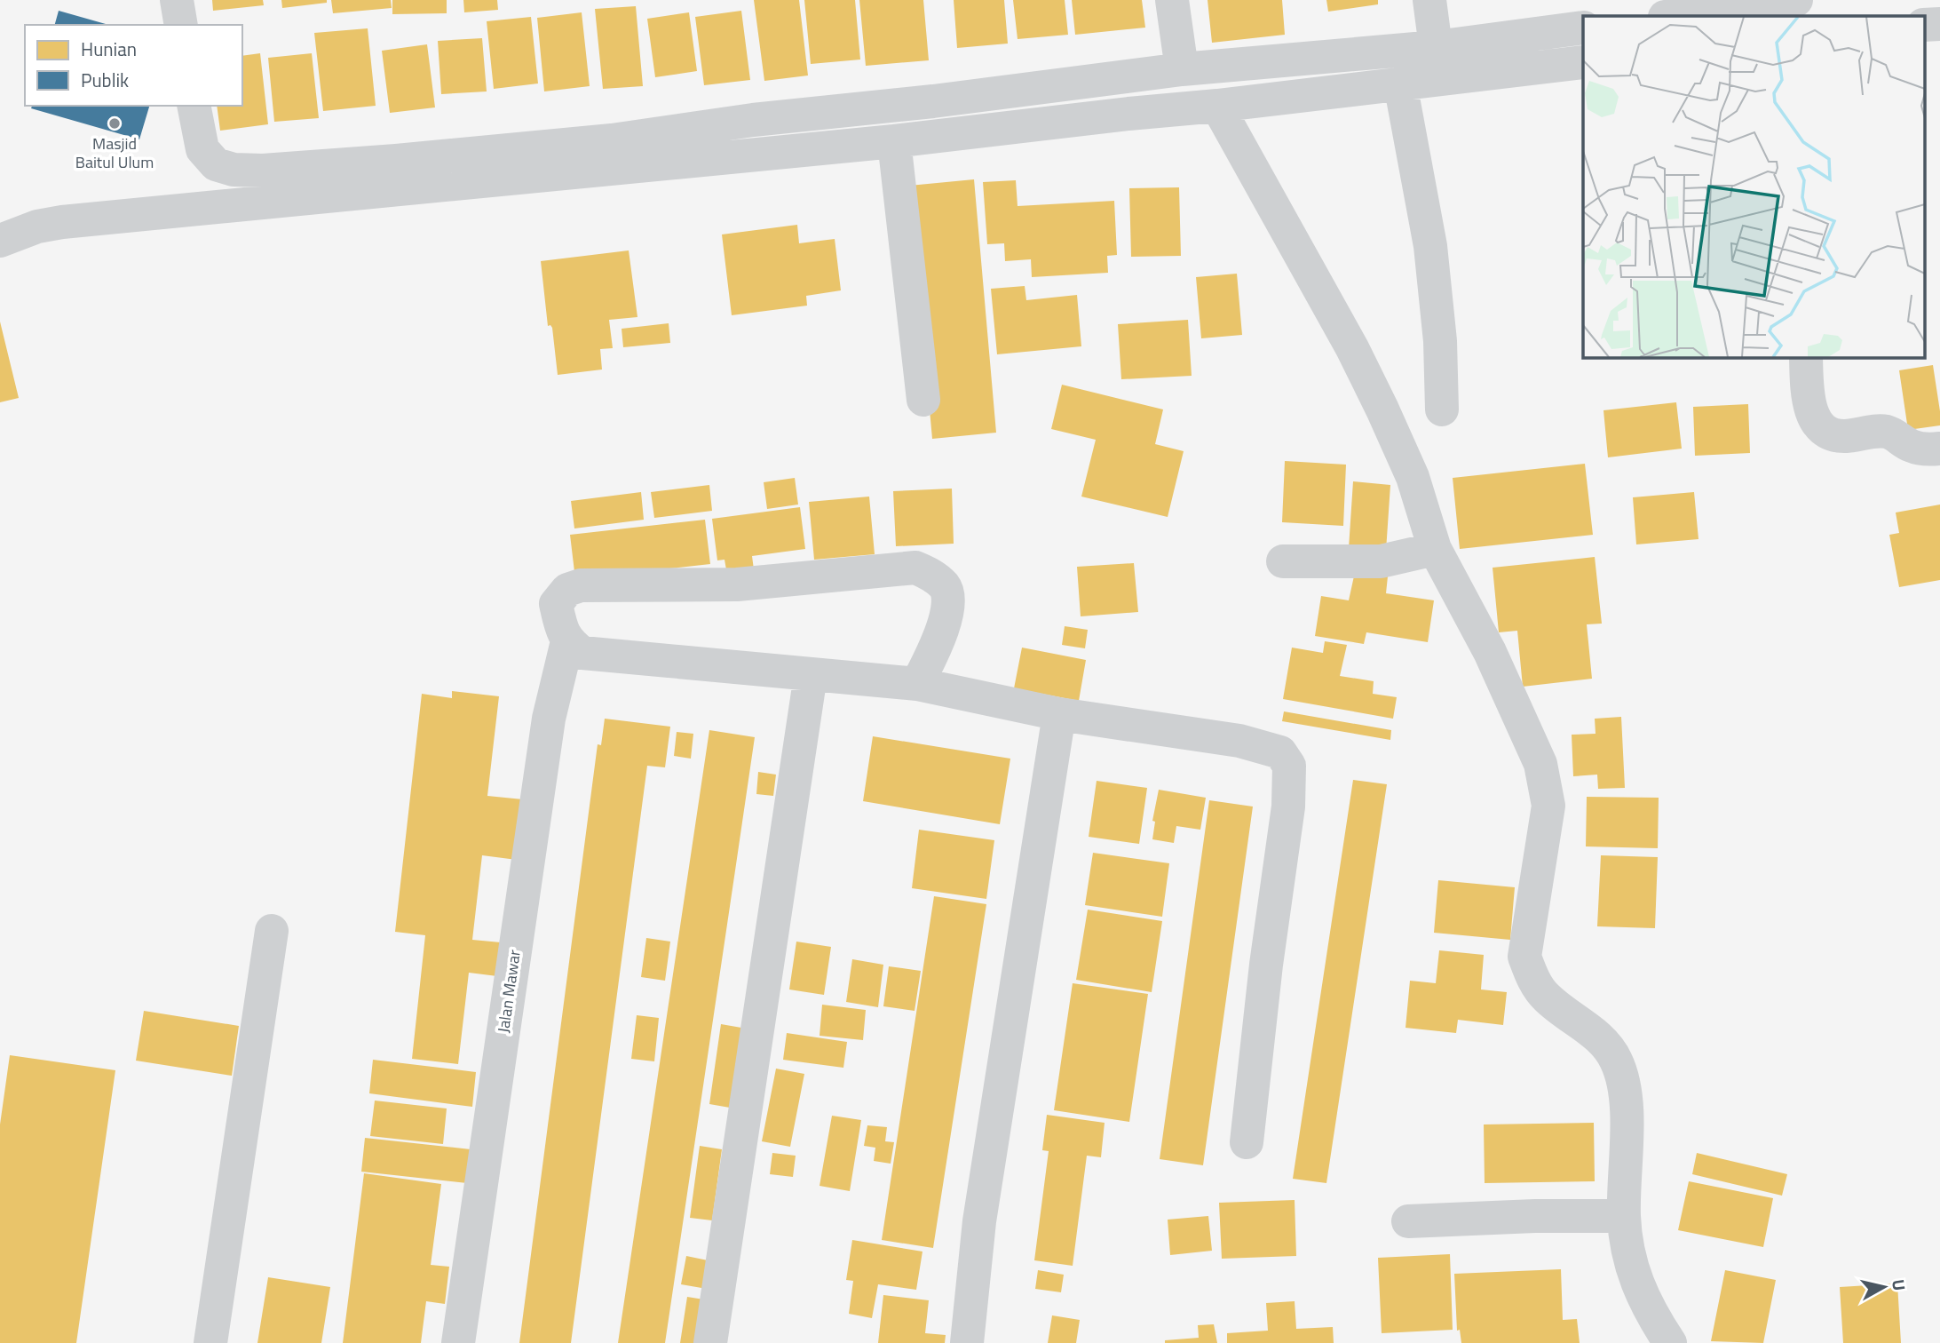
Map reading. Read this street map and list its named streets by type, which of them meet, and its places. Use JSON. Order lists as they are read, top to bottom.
{
  "streets": {
    "street": ["Jalan Mawar"]
  },
  "places": ["Masjid Baitul Ulum"],
  "legend": ["Hunian", "Publik"],
  "north": "right"
}
